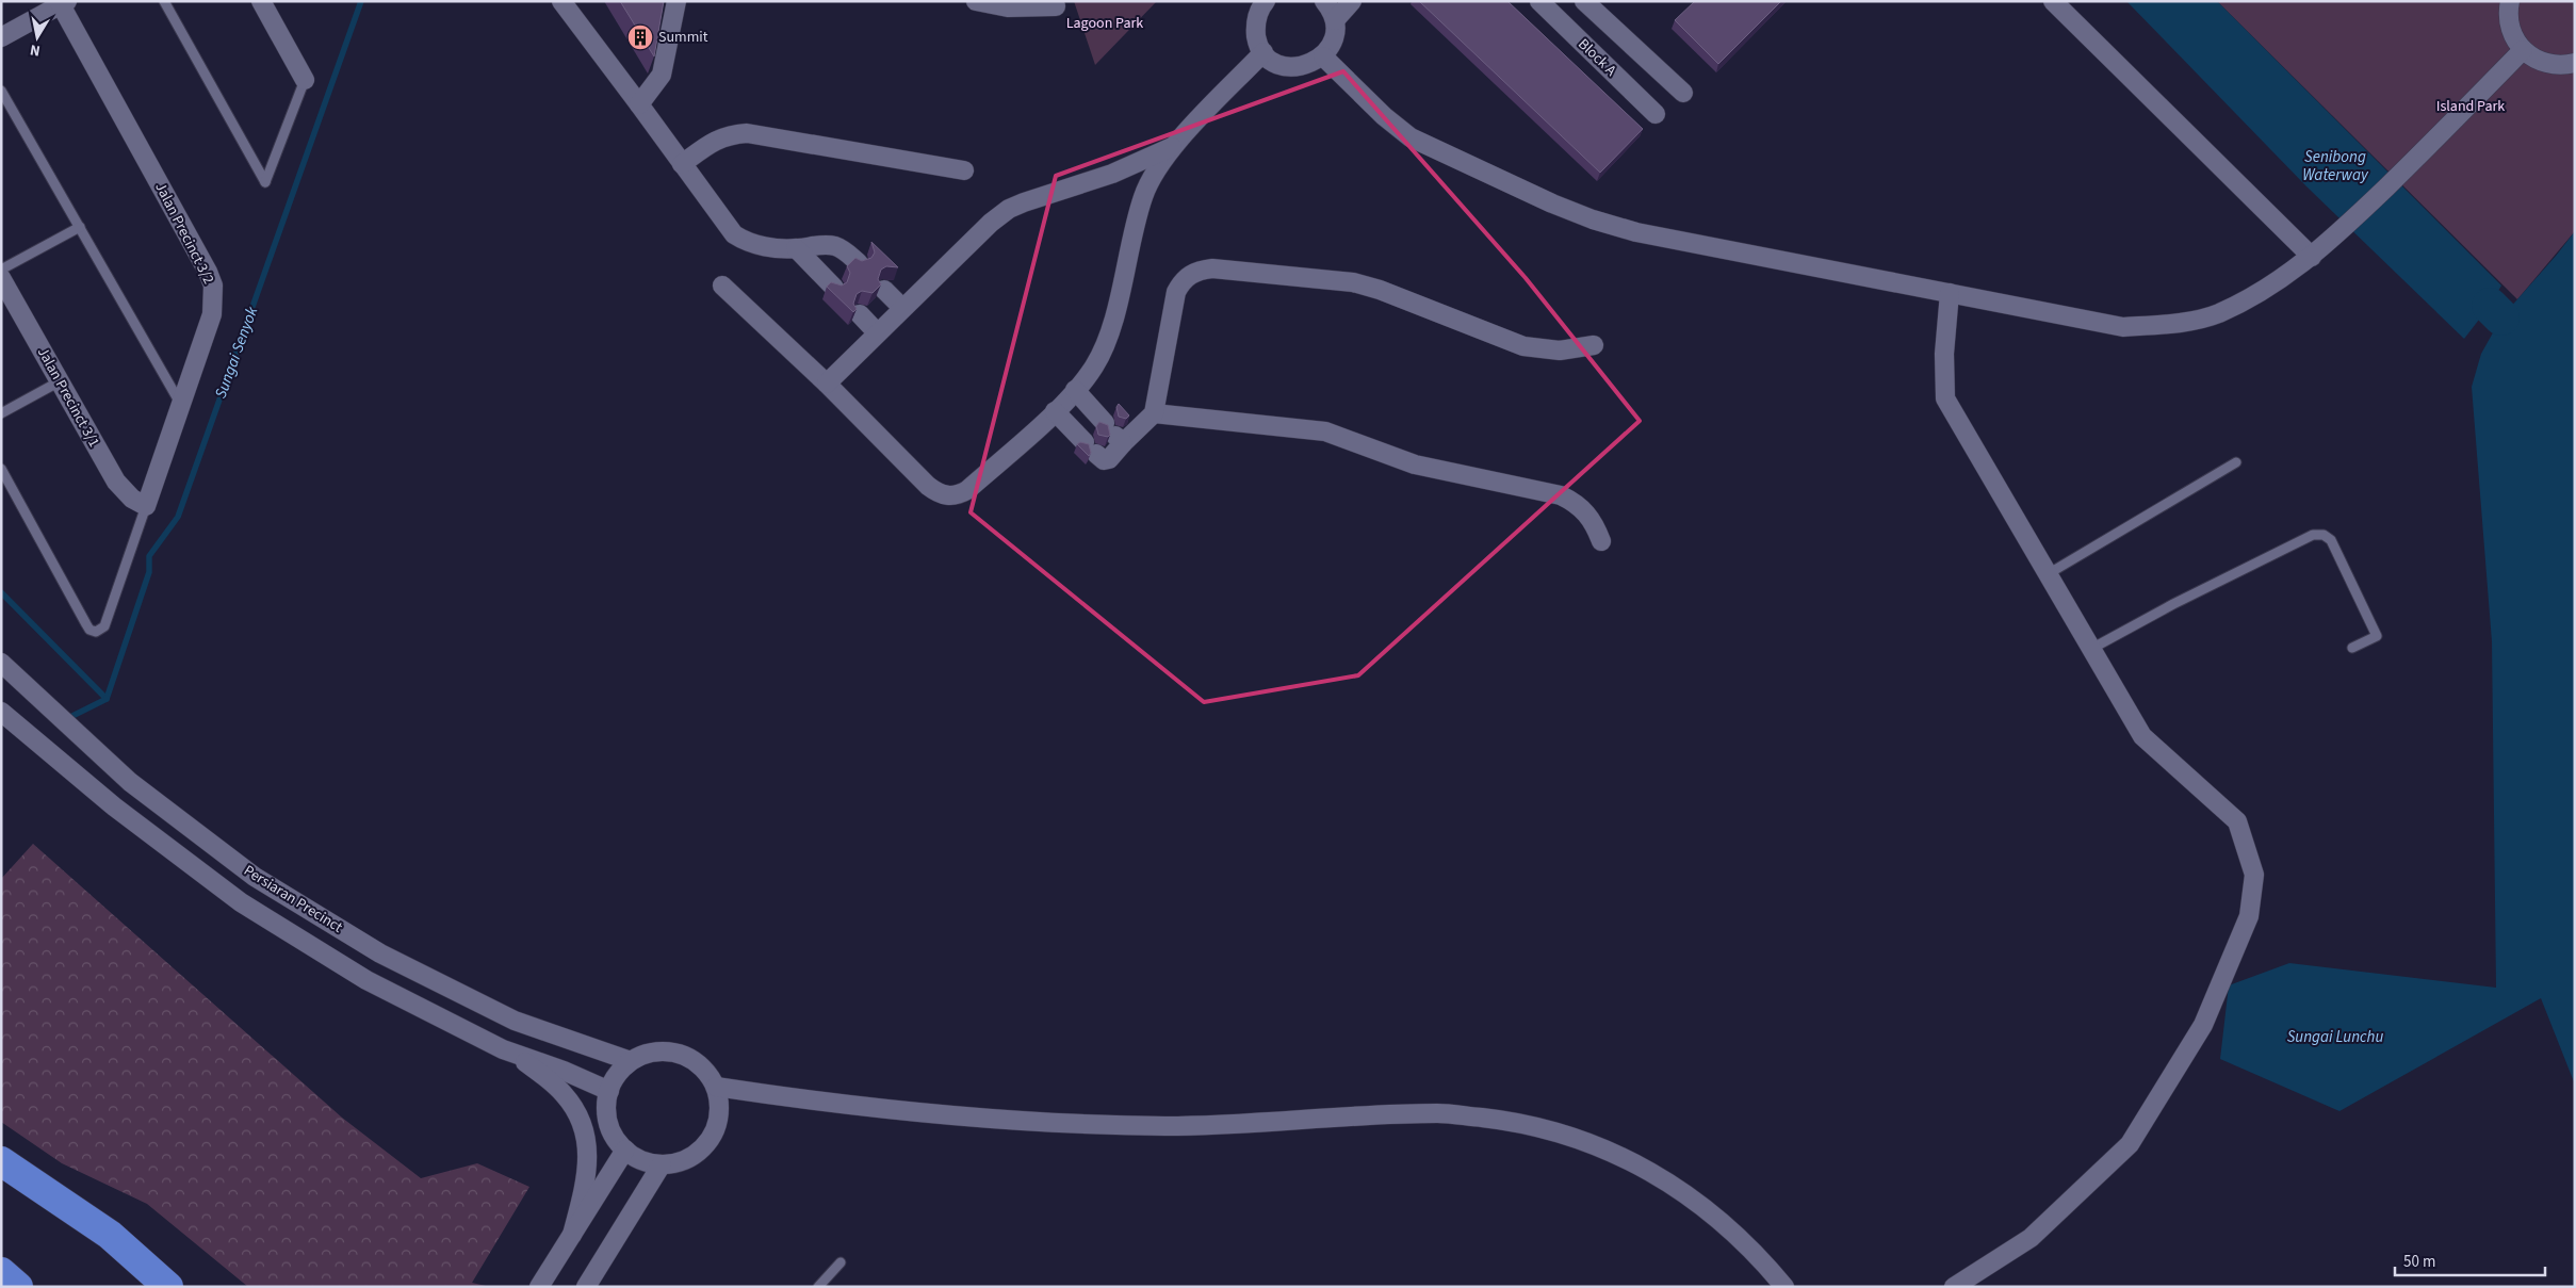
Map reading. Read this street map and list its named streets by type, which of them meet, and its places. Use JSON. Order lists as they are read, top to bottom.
{
  "streets": {
    "street": [
      "Block A",
      "Jalan Precinct 3/2",
      "Jalan Precinct 3/1",
      "Persiaran Precinct"
    ]
  },
  "crossings": [
    ["Jalan Precinct 3/2", "Jalan Precinct 3/1"]
  ],
  "water": ["Senibong Waterway", "Sungai Senyok", "Sungai Lunchu"],
  "parks": ["Lagoon Park", "Island Park"],
  "places": {
    "building": ["Summit"]
  },
  "scale_bar": "50 m",
  "north": "bottom"
}
